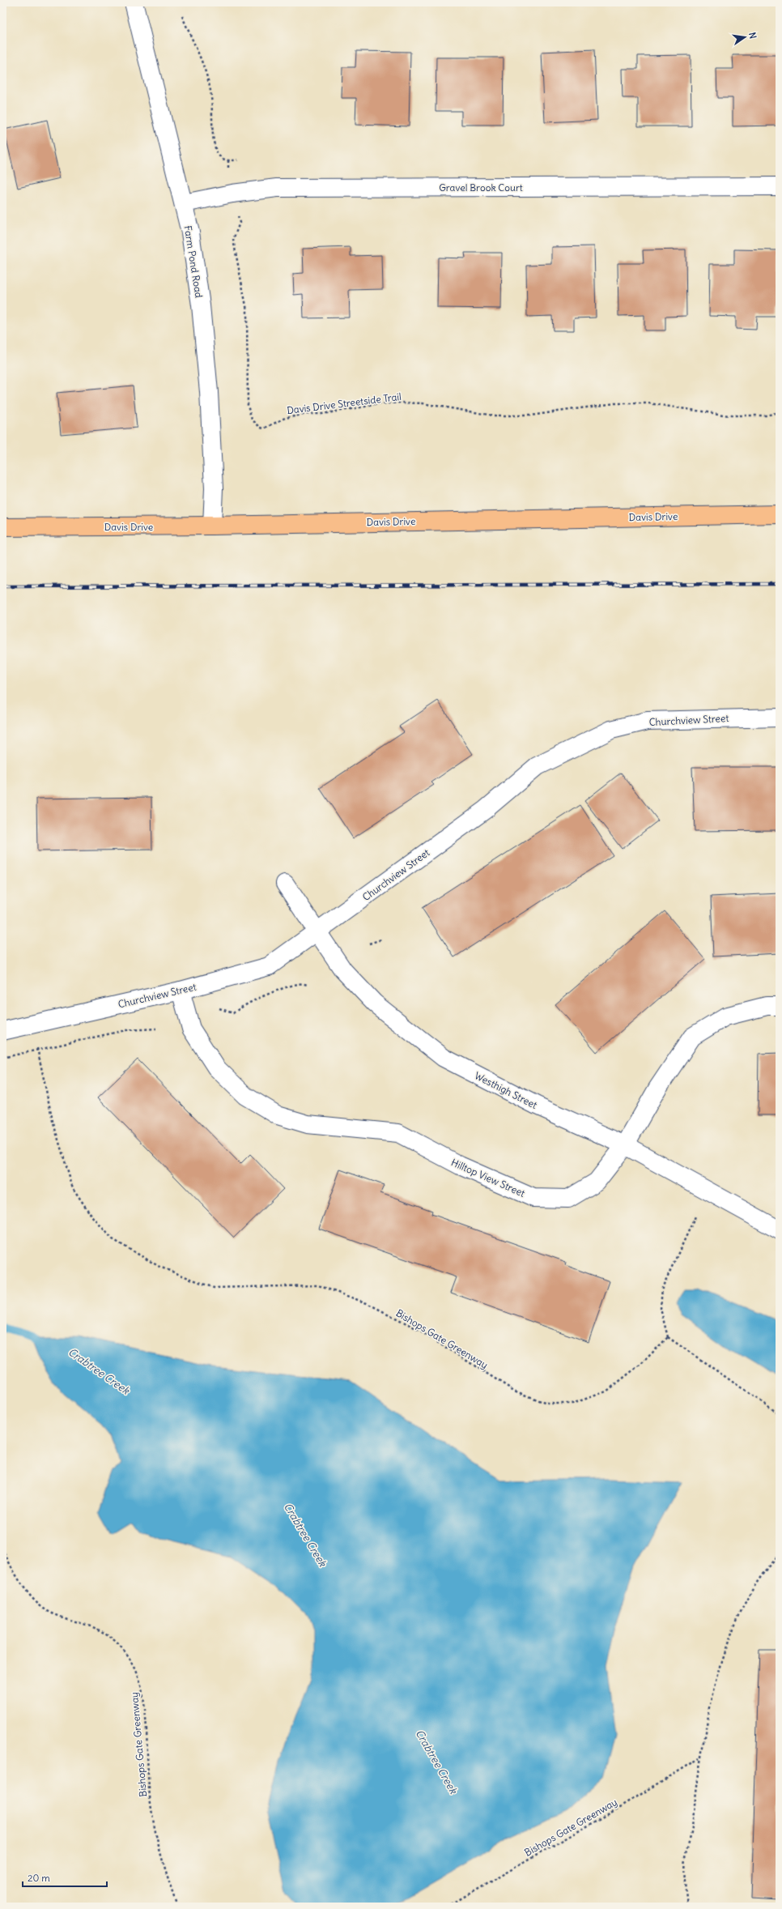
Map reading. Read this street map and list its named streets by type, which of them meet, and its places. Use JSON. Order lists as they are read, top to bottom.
{
  "streets": {
    "main road": ["Davis Drive"],
    "street": [
      "Gravel Brook Court",
      "Farm Pond Road",
      "Churchview Street",
      "Westhigh Street",
      "Hilltop View Street"
    ],
    "path": ["Davis Drive Streetside Trail", "Bishops Gate Greenway"]
  },
  "crossings": [
    ["Gravel Brook Court", "Farm Pond Road"],
    ["Farm Pond Road", "Davis Drive"],
    ["Churchview Street", "Westhigh Street"],
    ["Churchview Street", "Hilltop View Street"],
    ["Westhigh Street", "Hilltop View Street"]
  ],
  "water": ["Crabtree Creek"],
  "scale_bar": "20 m",
  "north": "right"
}
